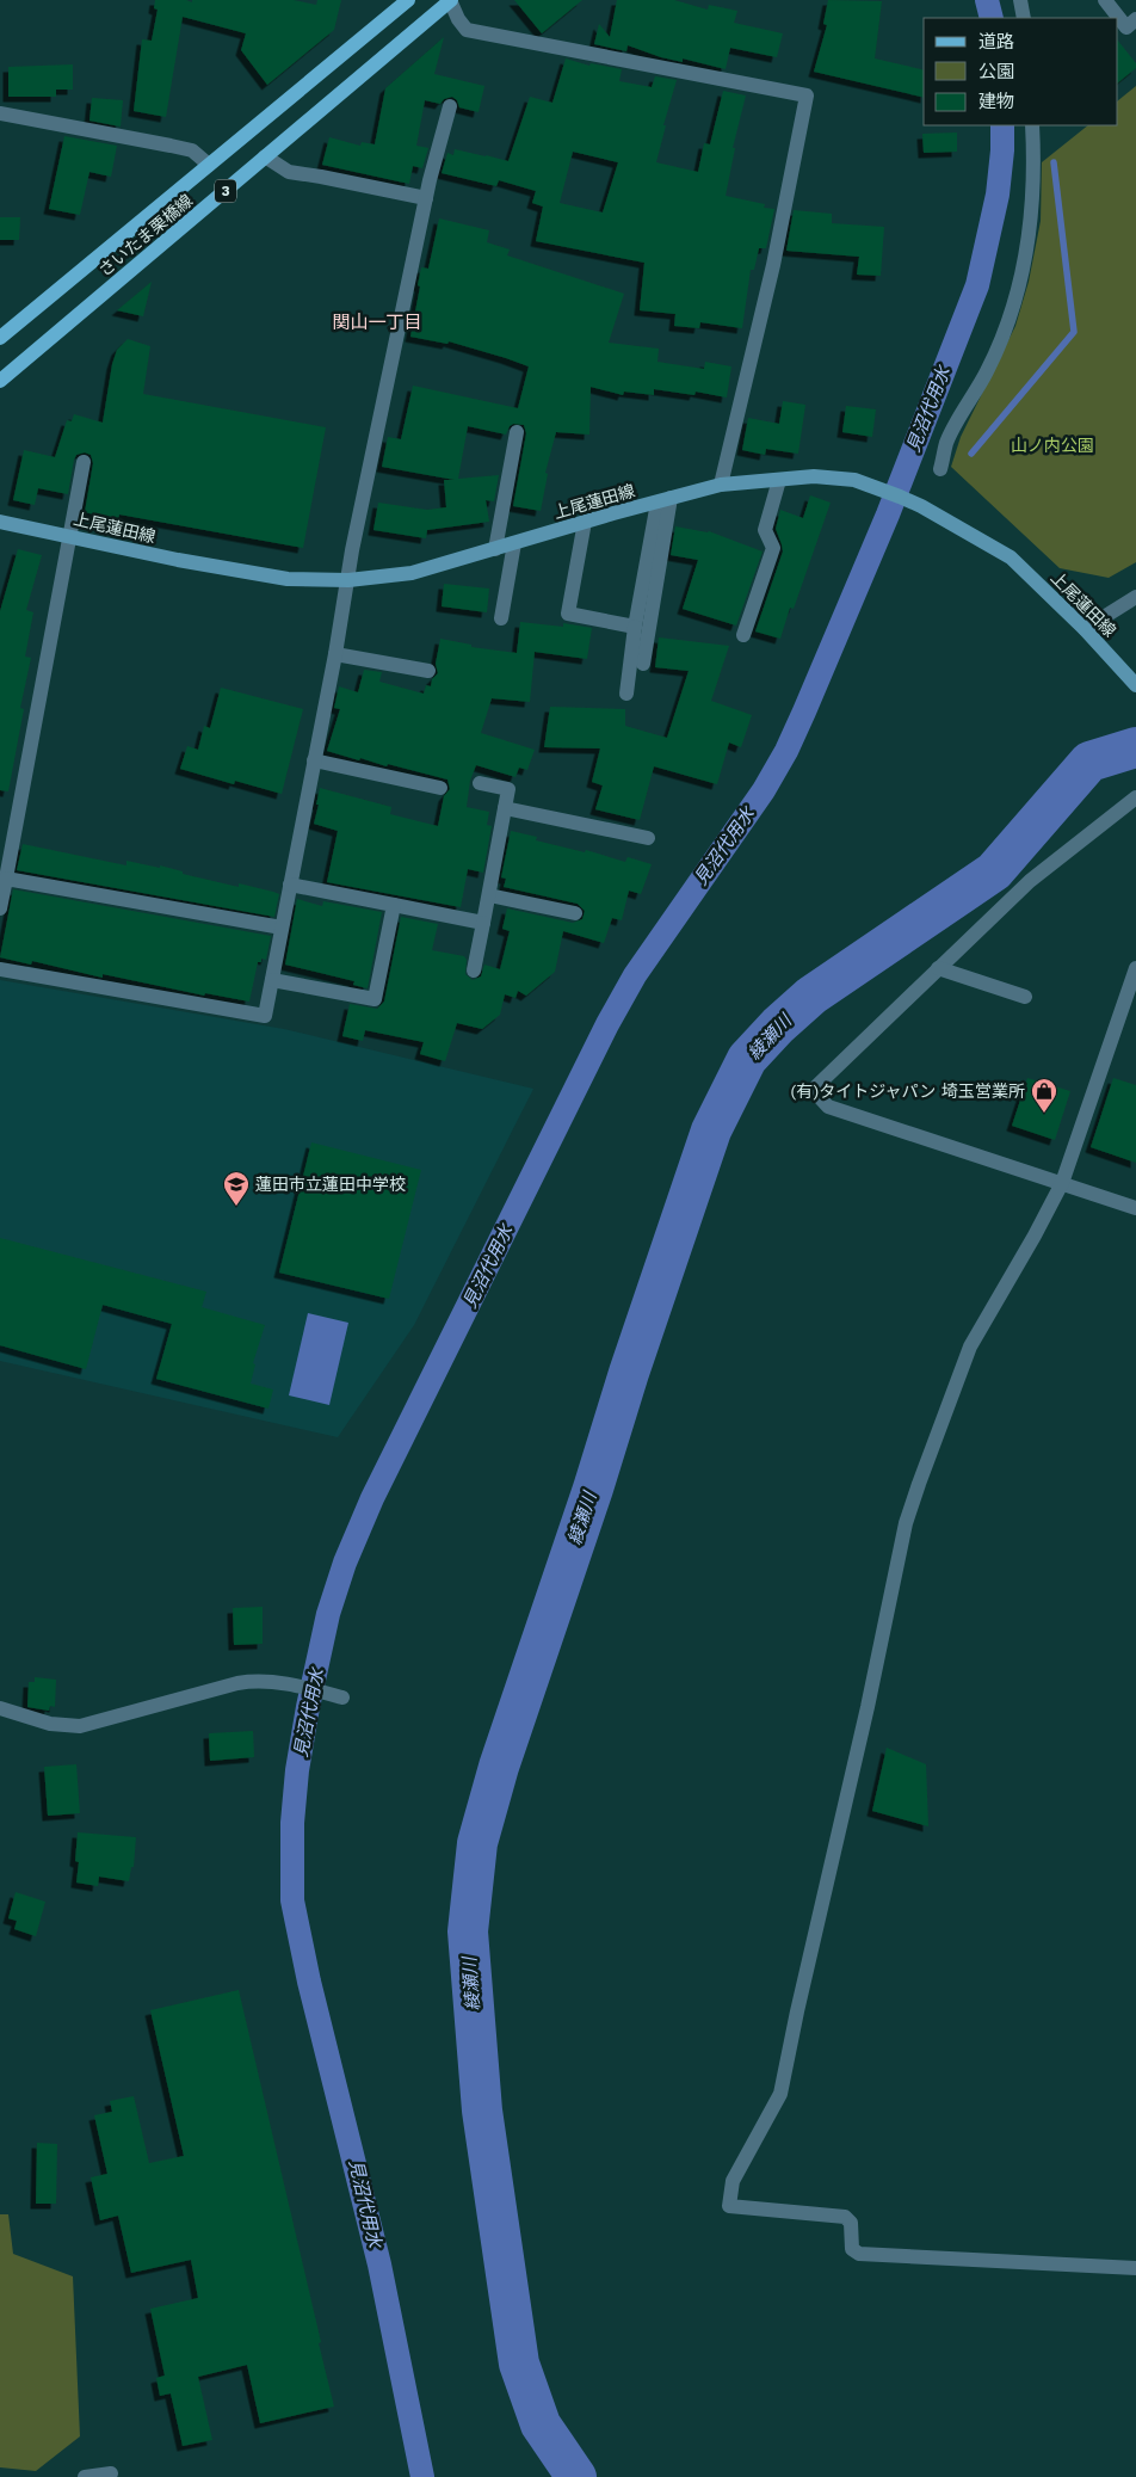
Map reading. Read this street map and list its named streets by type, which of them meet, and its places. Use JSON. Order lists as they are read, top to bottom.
{
  "streets": {
    "main road": ["3", "さいたま栗橋線", "上尾蓮田線"]
  },
  "districts": ["関山一丁目"],
  "water": ["見沼代用水", "綾瀬川"],
  "parks": ["山ノ内公園"],
  "places": {
    "shop": ["(有)タイトジャパン 埼玉営業所"],
    "school or university": ["蓮田市立蓮田中学校"]
  },
  "legend": ["道路", "公園", "建物"]
}
